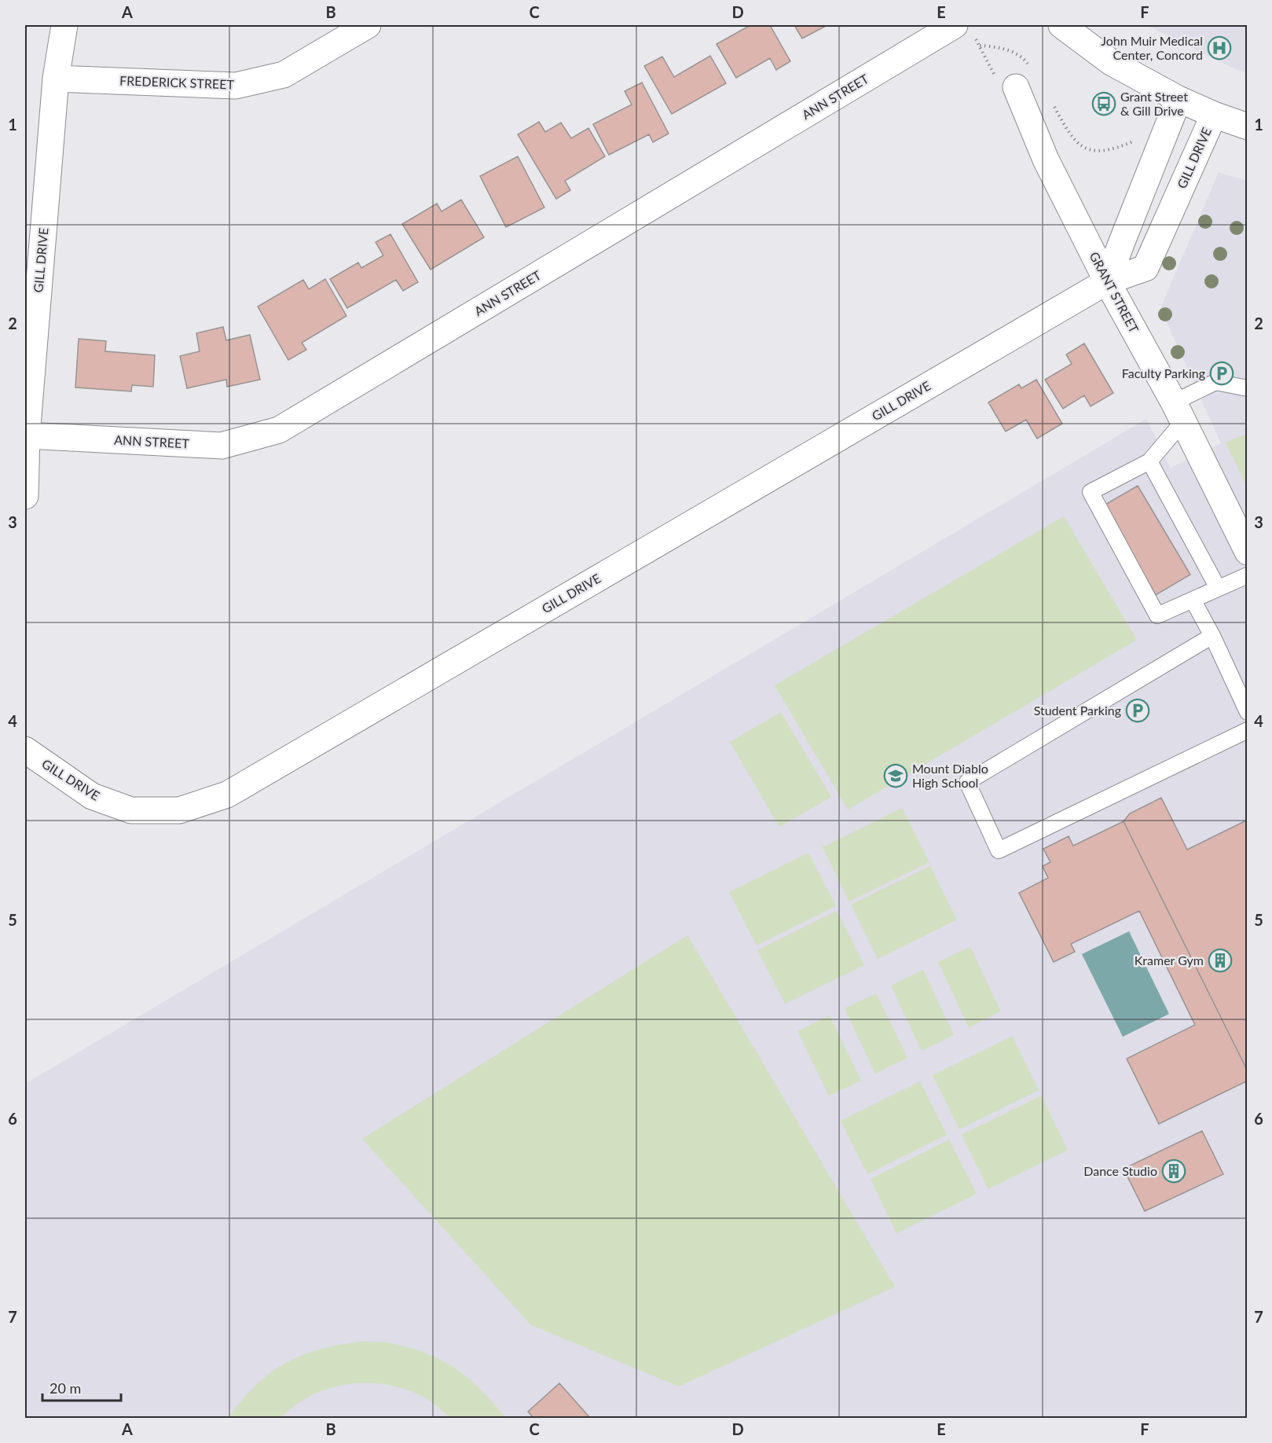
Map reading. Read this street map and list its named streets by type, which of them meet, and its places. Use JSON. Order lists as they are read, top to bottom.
{
  "streets": {
    "street": [
      "FREDERICK STREET",
      "ANN STREET",
      "GILL DRIVE",
      "GRANT STREET"
    ]
  },
  "crossings": [
    ["FREDERICK STREET", "GILL DRIVE"],
    ["ANN STREET", "GILL DRIVE"],
    ["GILL DRIVE", "GRANT STREET"]
  ],
  "places": {
    "hospital": ["John Muir Medical Center, Concord"],
    "bus stop": ["Grant Street & Gill Drive"],
    "parking": ["Faculty Parking", "Student Parking"],
    "school or university": ["Mount Diablo High School"],
    "building": ["Kramer Gym", "Dance Studio"]
  },
  "scale_bar": "20 m",
  "grid": {
    "columns": [
      "A",
      "B",
      "C",
      "D",
      "E",
      "F"
    ],
    "rows": [
      "1",
      "2",
      "3",
      "4",
      "5",
      "6",
      "7"
    ]
  }
}
